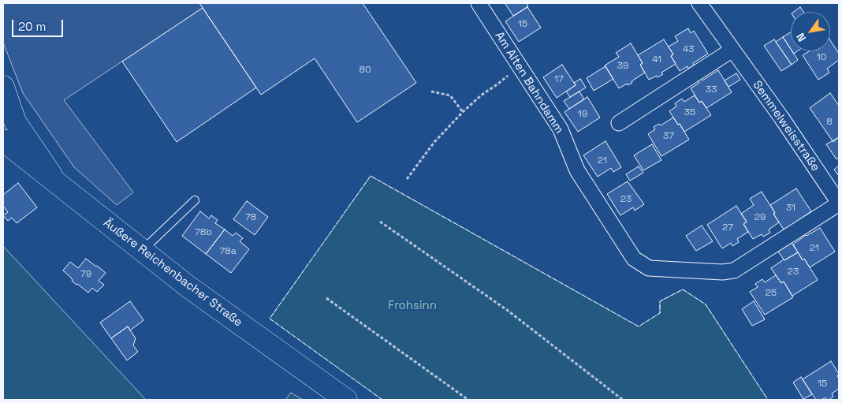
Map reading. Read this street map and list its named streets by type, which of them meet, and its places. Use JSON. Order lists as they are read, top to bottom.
{
  "streets": {
    "main road": ["Äußere Reichenbacher Straße"],
    "street": ["Am Alten Bahndamm", "Semmelweisstraße"]
  },
  "crossings": [
    ["Am Alten Bahndamm", "Semmelweisstraße"]
  ],
  "parks": ["Frohsinn"],
  "house_numbers": [
    "15",
    "43",
    "10",
    "41",
    "39",
    "80",
    "17",
    "33",
    "35",
    "19",
    "8",
    "37",
    "21",
    "23",
    "31",
    "78",
    "29",
    "27",
    "78b",
    "21",
    "78a",
    "23",
    "79",
    "25",
    "15"
  ],
  "scale_bar": "20 m",
  "north": "bottom left"
}
